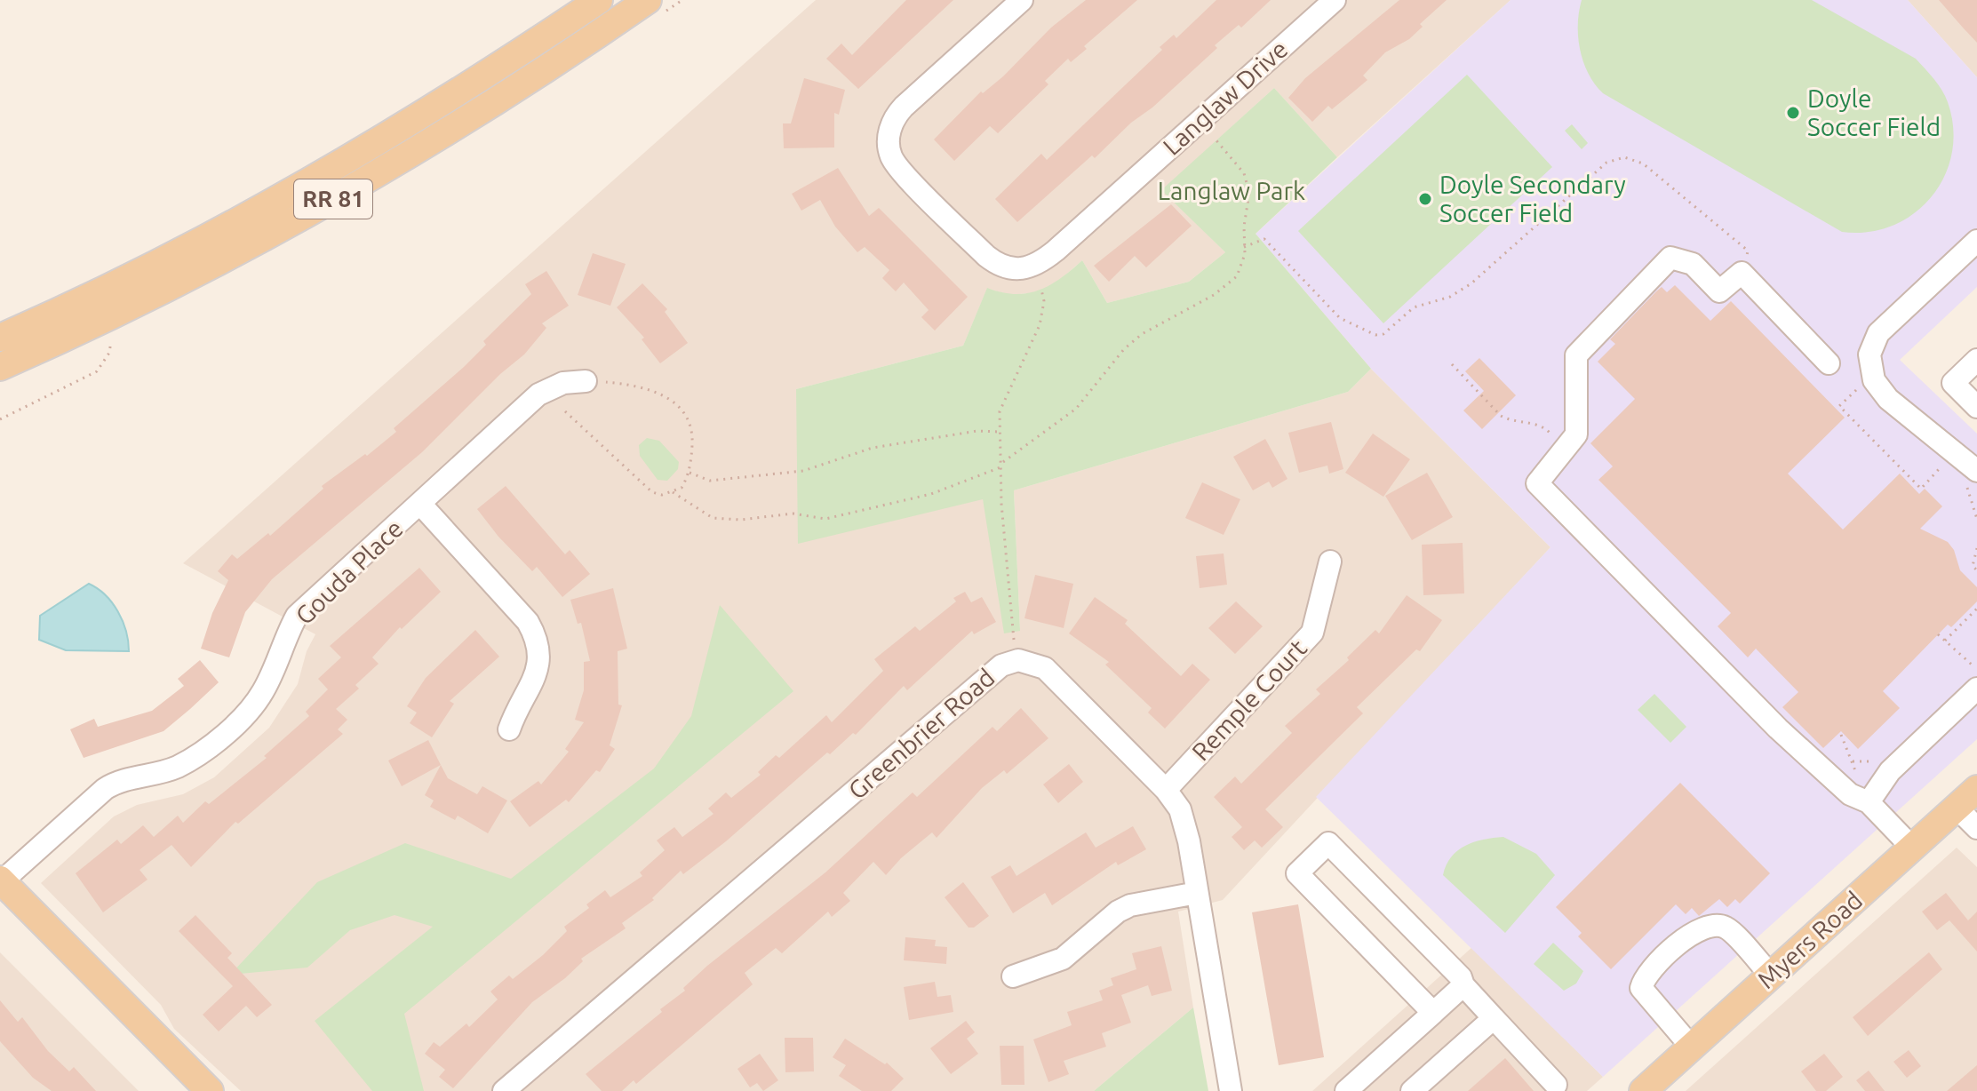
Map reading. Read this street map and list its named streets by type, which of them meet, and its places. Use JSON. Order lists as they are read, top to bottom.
{
  "streets": {
    "main road": ["RR 81", "Myers Road"],
    "street": [
      "Langlaw Drive",
      "Gouda Place",
      "Remple Court",
      "Greenbrier Road"
    ]
  },
  "crossings": [
    ["Remple Court", "Greenbrier Road"]
  ],
  "parks": ["Langlaw Park"],
  "places": ["Doyle Soccer Field", "Doyle Secondary Soccer Field"]
}
